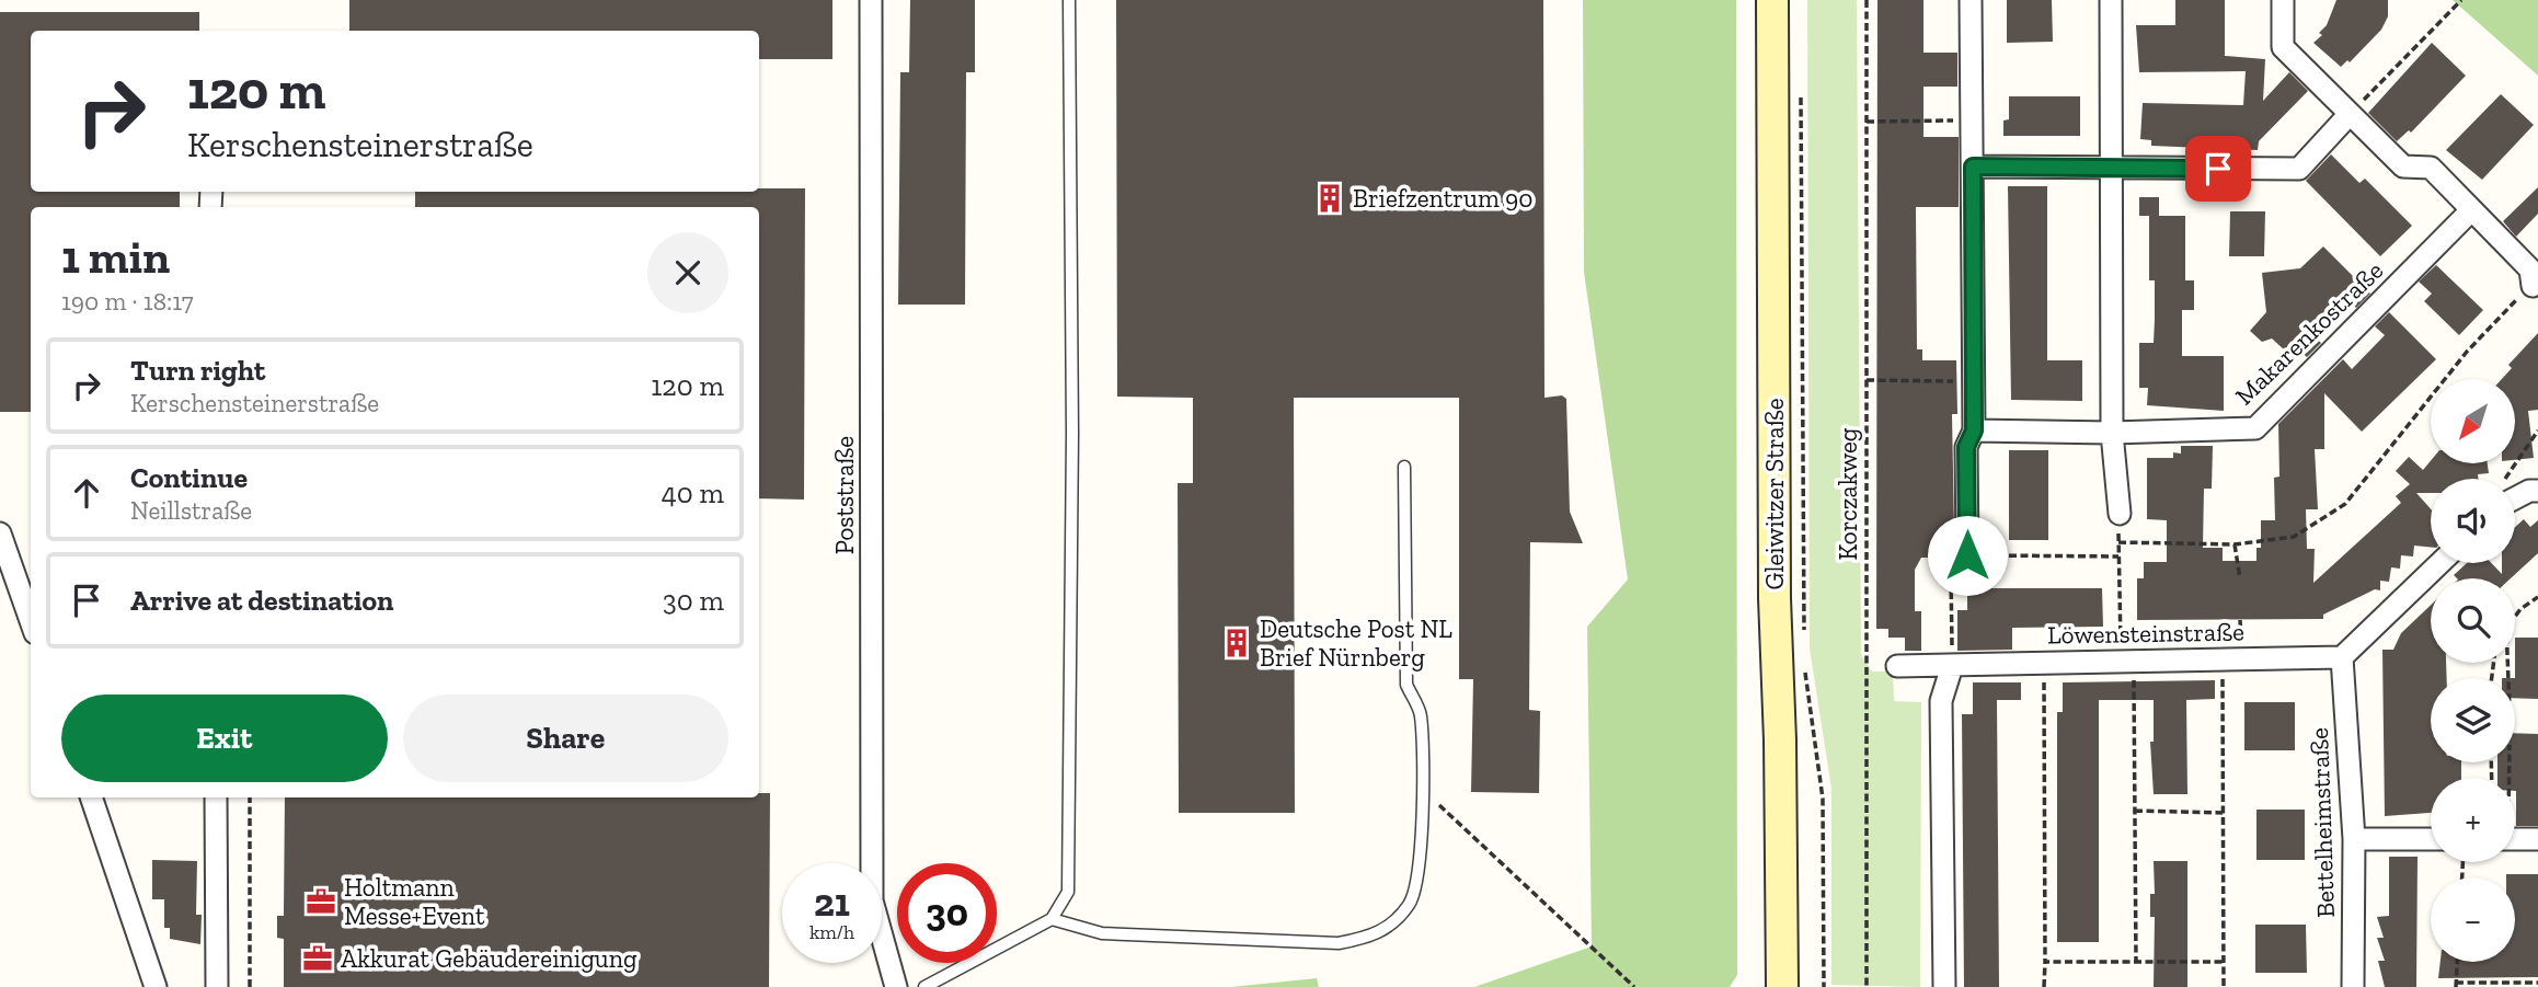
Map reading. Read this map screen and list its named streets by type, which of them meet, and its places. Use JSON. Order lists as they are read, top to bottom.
{
  "streets": {
    "main road": ["Gleiwitzer Straße"],
    "street": [
      "Makarenkostraße",
      "Poststraße",
      "Löwensteinstraße",
      "Bettelheimstraße"
    ],
    "path": ["Korczakweg"]
  },
  "crossings": [
    ["Löwensteinstraße", "Bettelheimstraße"]
  ],
  "places": {
    "building": ["Briefzentrum 90", "Deutsche Post NL Brief Nürnberg"],
    "office": ["Holtmann Messe+Event", "Akkurat Gebäudereinigung"]
  },
  "north": "bottom left",
  "page": {
    "turn": ["120 m", "Kerschensteinerstraße"],
    "heading": ["1 min", "190 m · 18:17"],
    "list": [
      {
        "name": "Turn right",
        "note": "Kerschensteinerstraße",
        "value": "120 m"
      },
      {
        "name": "Continue",
        "note": "Neillstraße",
        "value": "40 m"
      },
      {
        "name": "Arrive at destination",
        "value": "30 m"
      }
    ],
    "map_buttons": ["+", "−"],
    "buttons": ["Exit", "Share"],
    "speed": "21 km/h",
    "limit": "30"
  }
}
